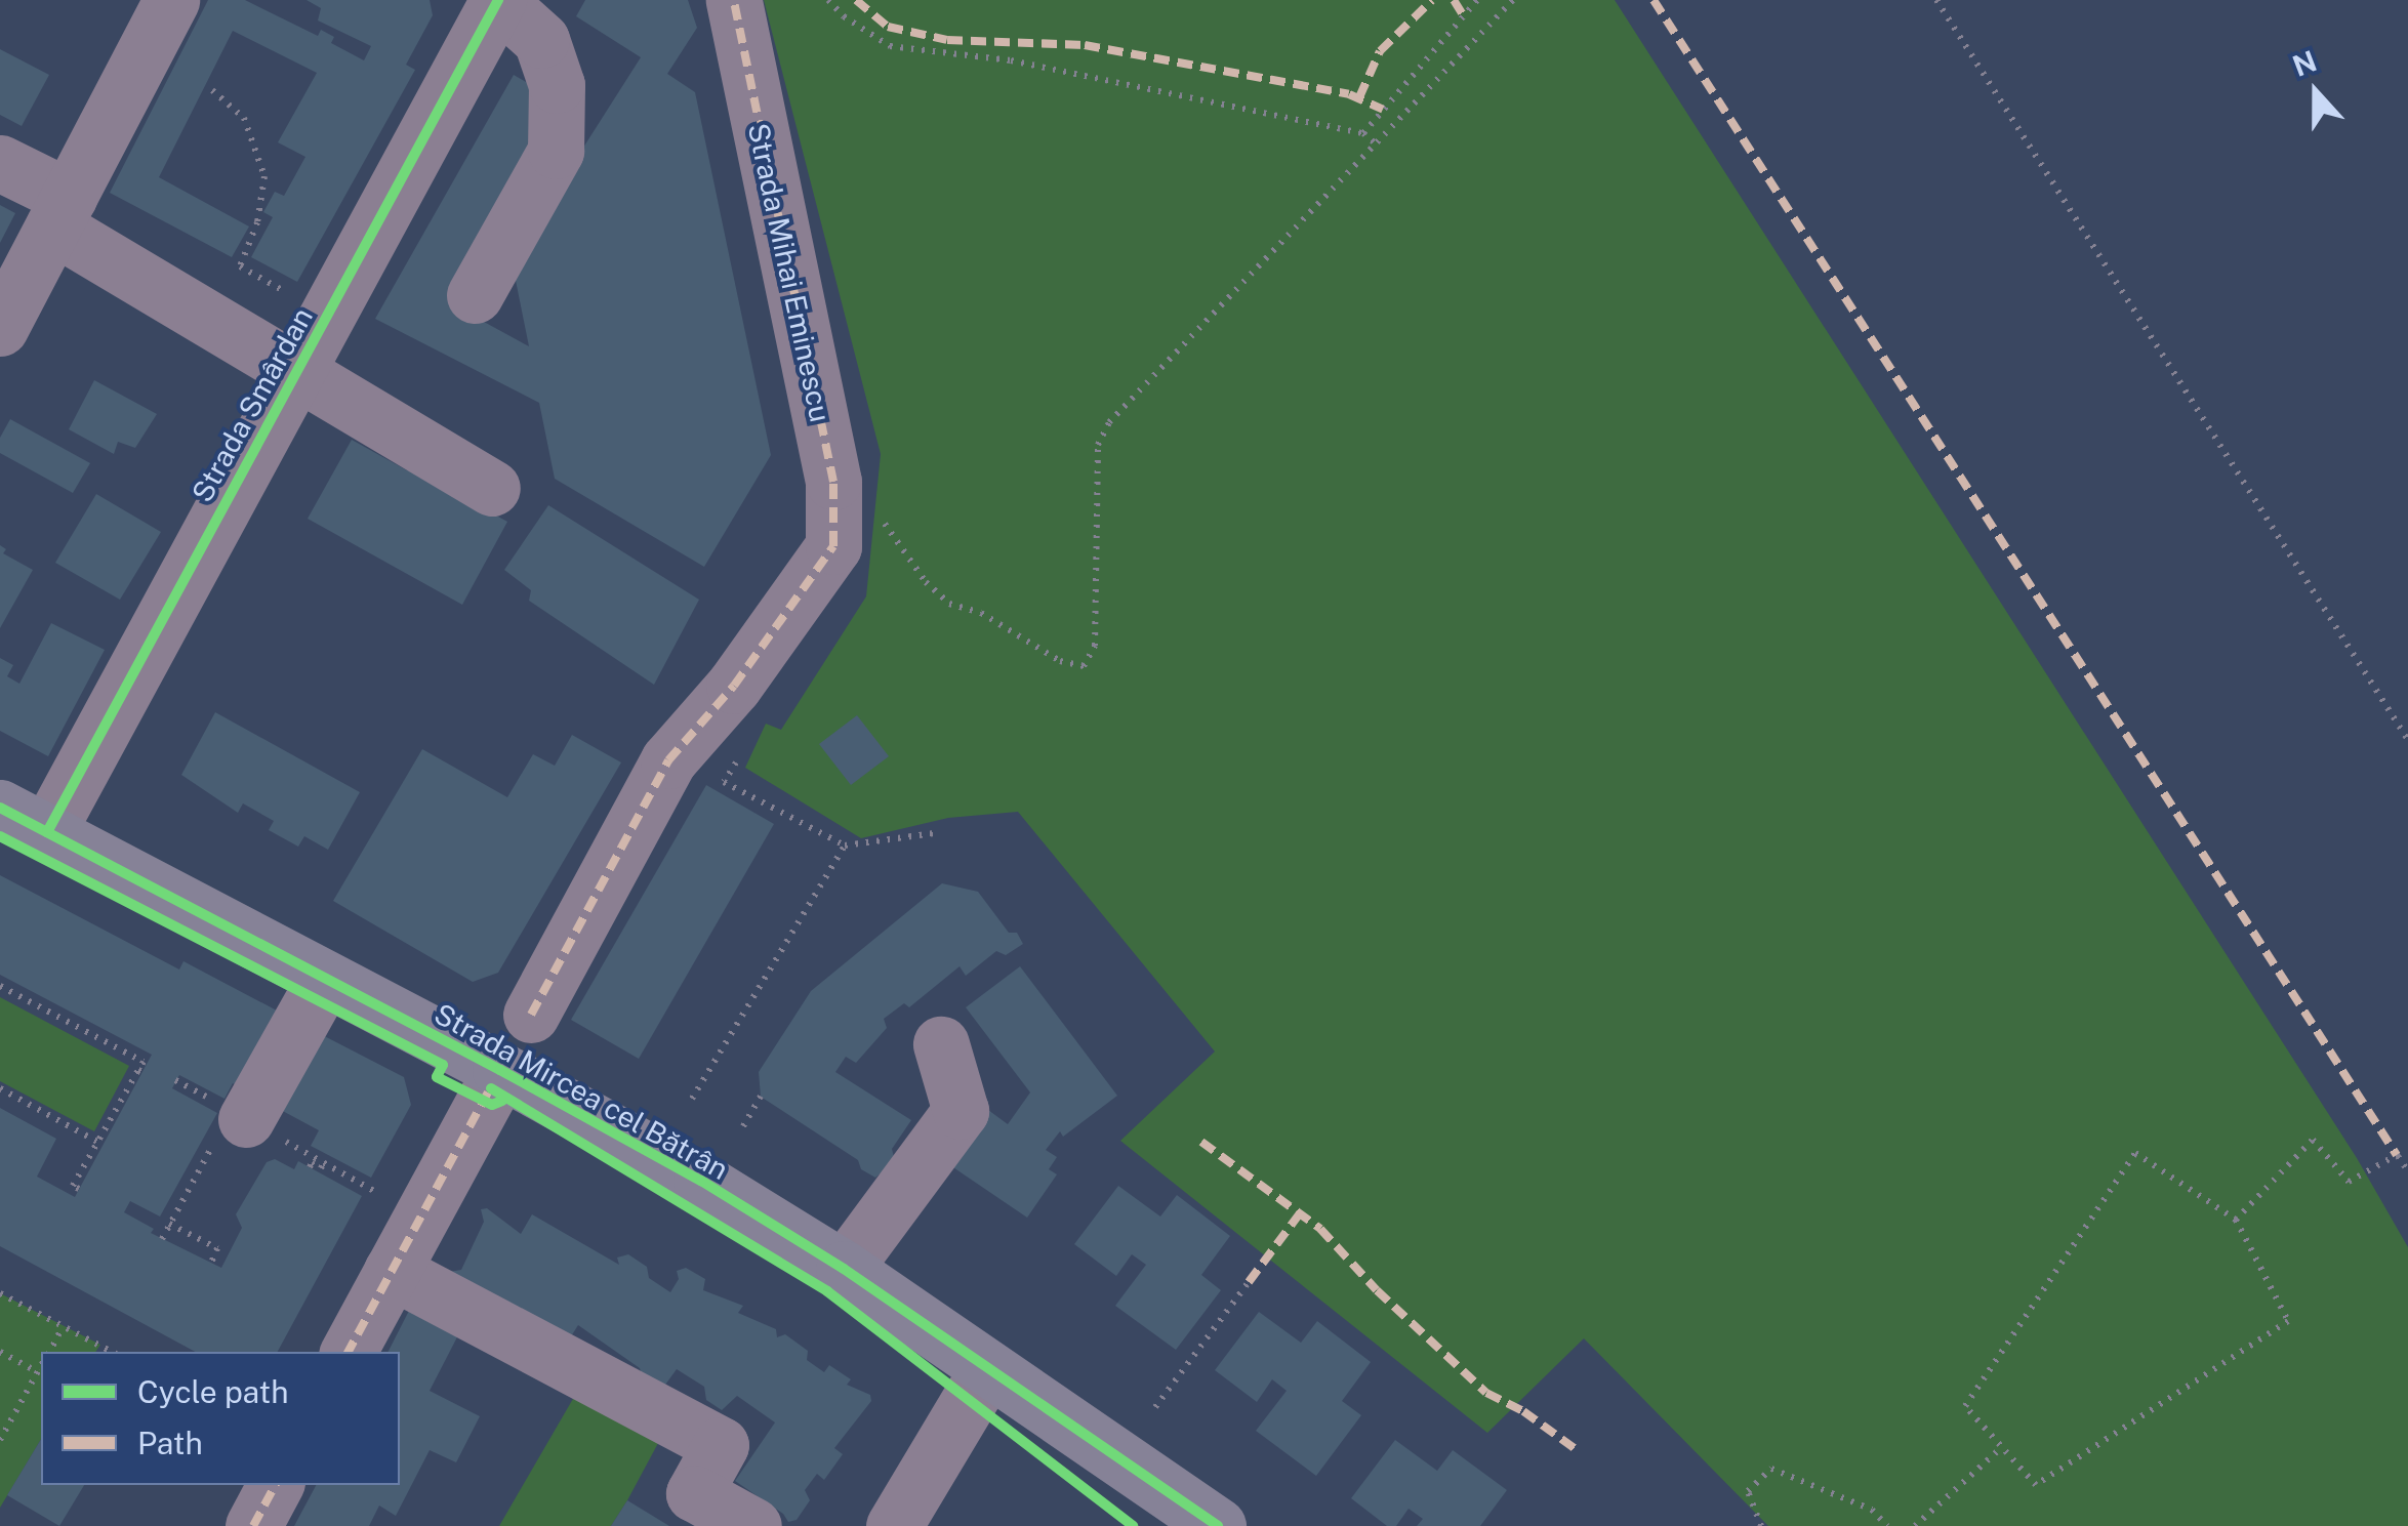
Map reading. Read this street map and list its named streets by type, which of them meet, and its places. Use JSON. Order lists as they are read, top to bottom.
{
  "streets": {
    "main road": ["Strada Mircea cel Bătrân"],
    "street": ["Strada Mihai Eminescu", "Strada Smârdan"]
  },
  "crossings": [
    ["Strada Smârdan", "Strada Mircea cel Bătrân"]
  ],
  "legend": ["Cycle path", "Path"],
  "north": "top"
}
